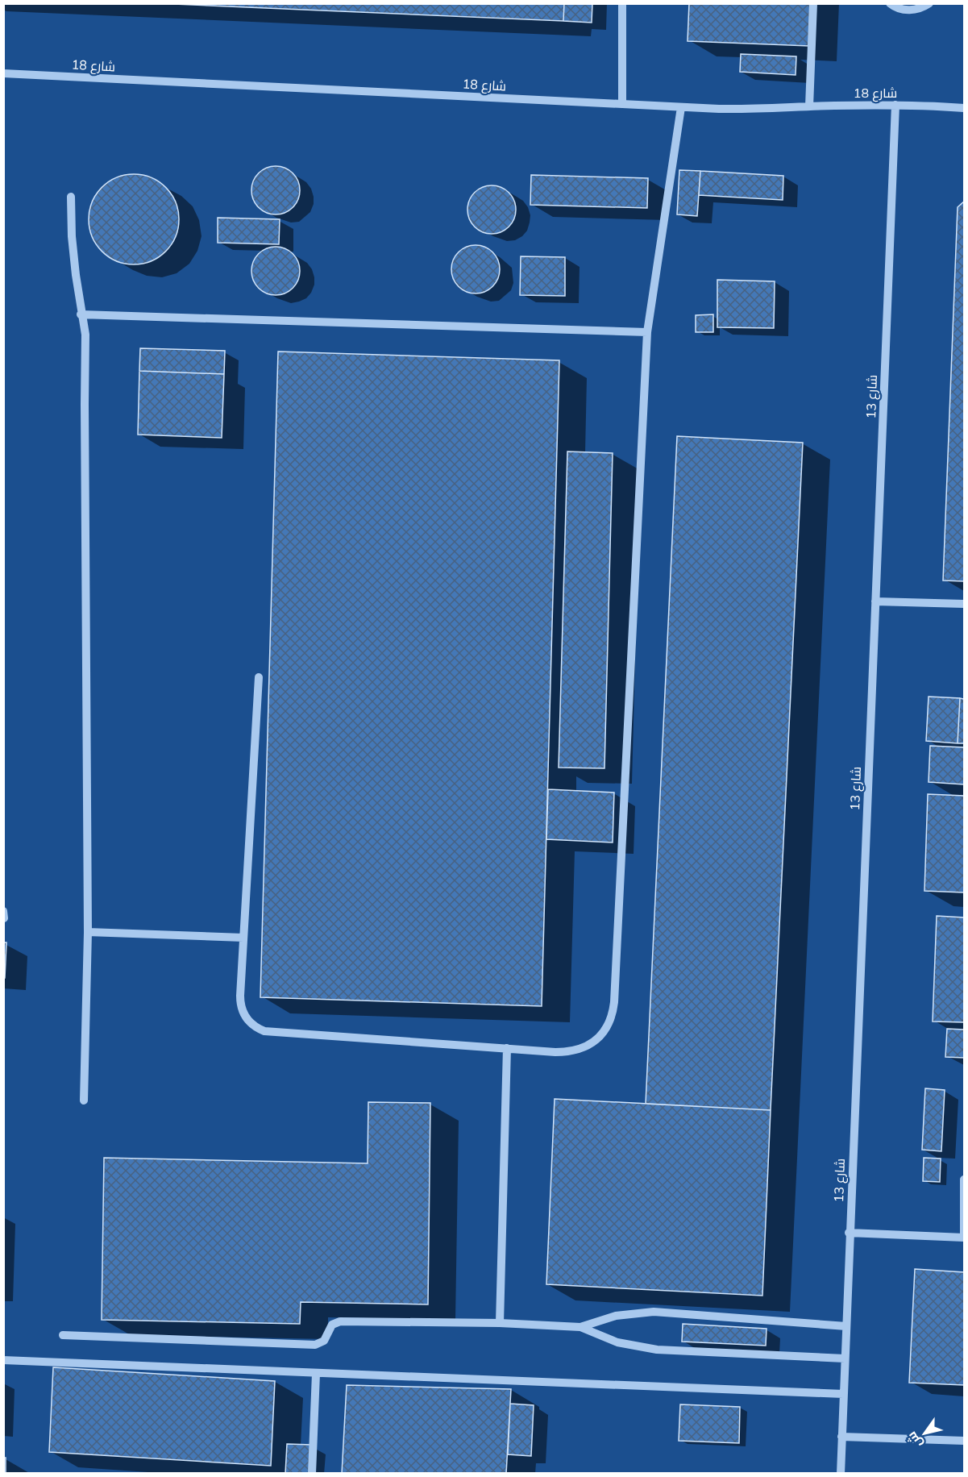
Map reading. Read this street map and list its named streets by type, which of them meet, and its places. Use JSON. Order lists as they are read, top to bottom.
{
  "streets": {
    "street": ["شارع 18", "شارع 13"]
  },
  "crossings": [
    ["شارع 18", "شارع 13"]
  ],
  "north": "bottom left"
}
